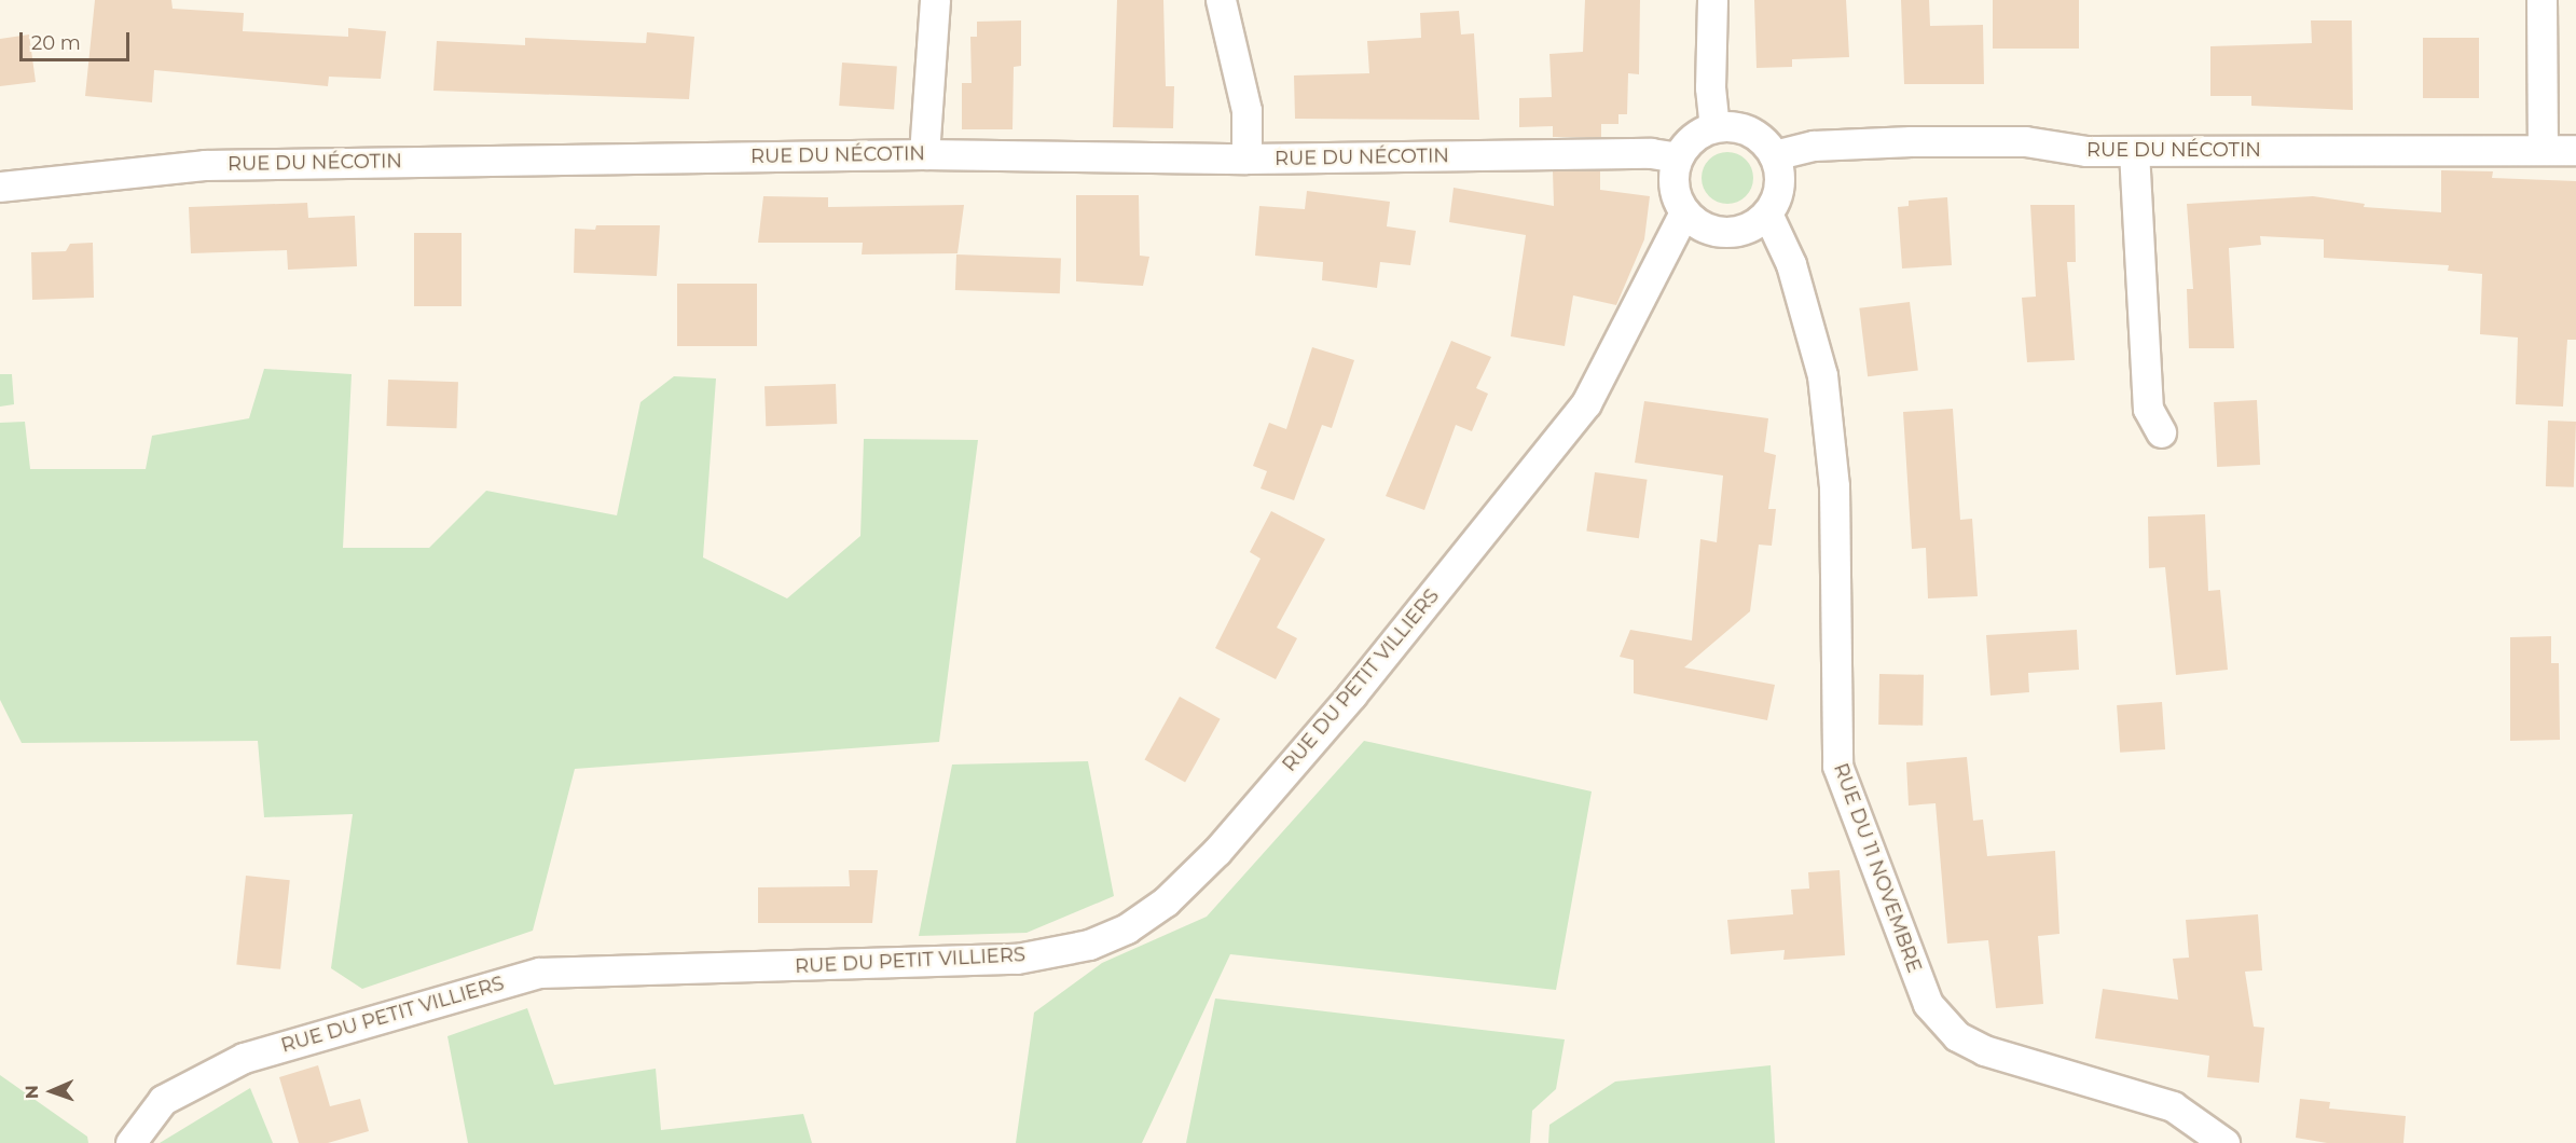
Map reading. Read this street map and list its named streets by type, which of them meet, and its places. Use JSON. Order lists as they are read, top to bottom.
{
  "streets": {
    "street": ["RUE DU NÉCOTIN", "RUE DU PETIT VILLIERS", "RUE DU 11 NOVEMBRE"]
  },
  "crossings": [
    ["RUE DU NÉCOTIN", "RUE DU PETIT VILLIERS"],
    ["RUE DU NÉCOTIN", "RUE DU 11 NOVEMBRE"],
    ["RUE DU PETIT VILLIERS", "RUE DU 11 NOVEMBRE"]
  ],
  "scale_bar": "20 m",
  "north": "left"
}
